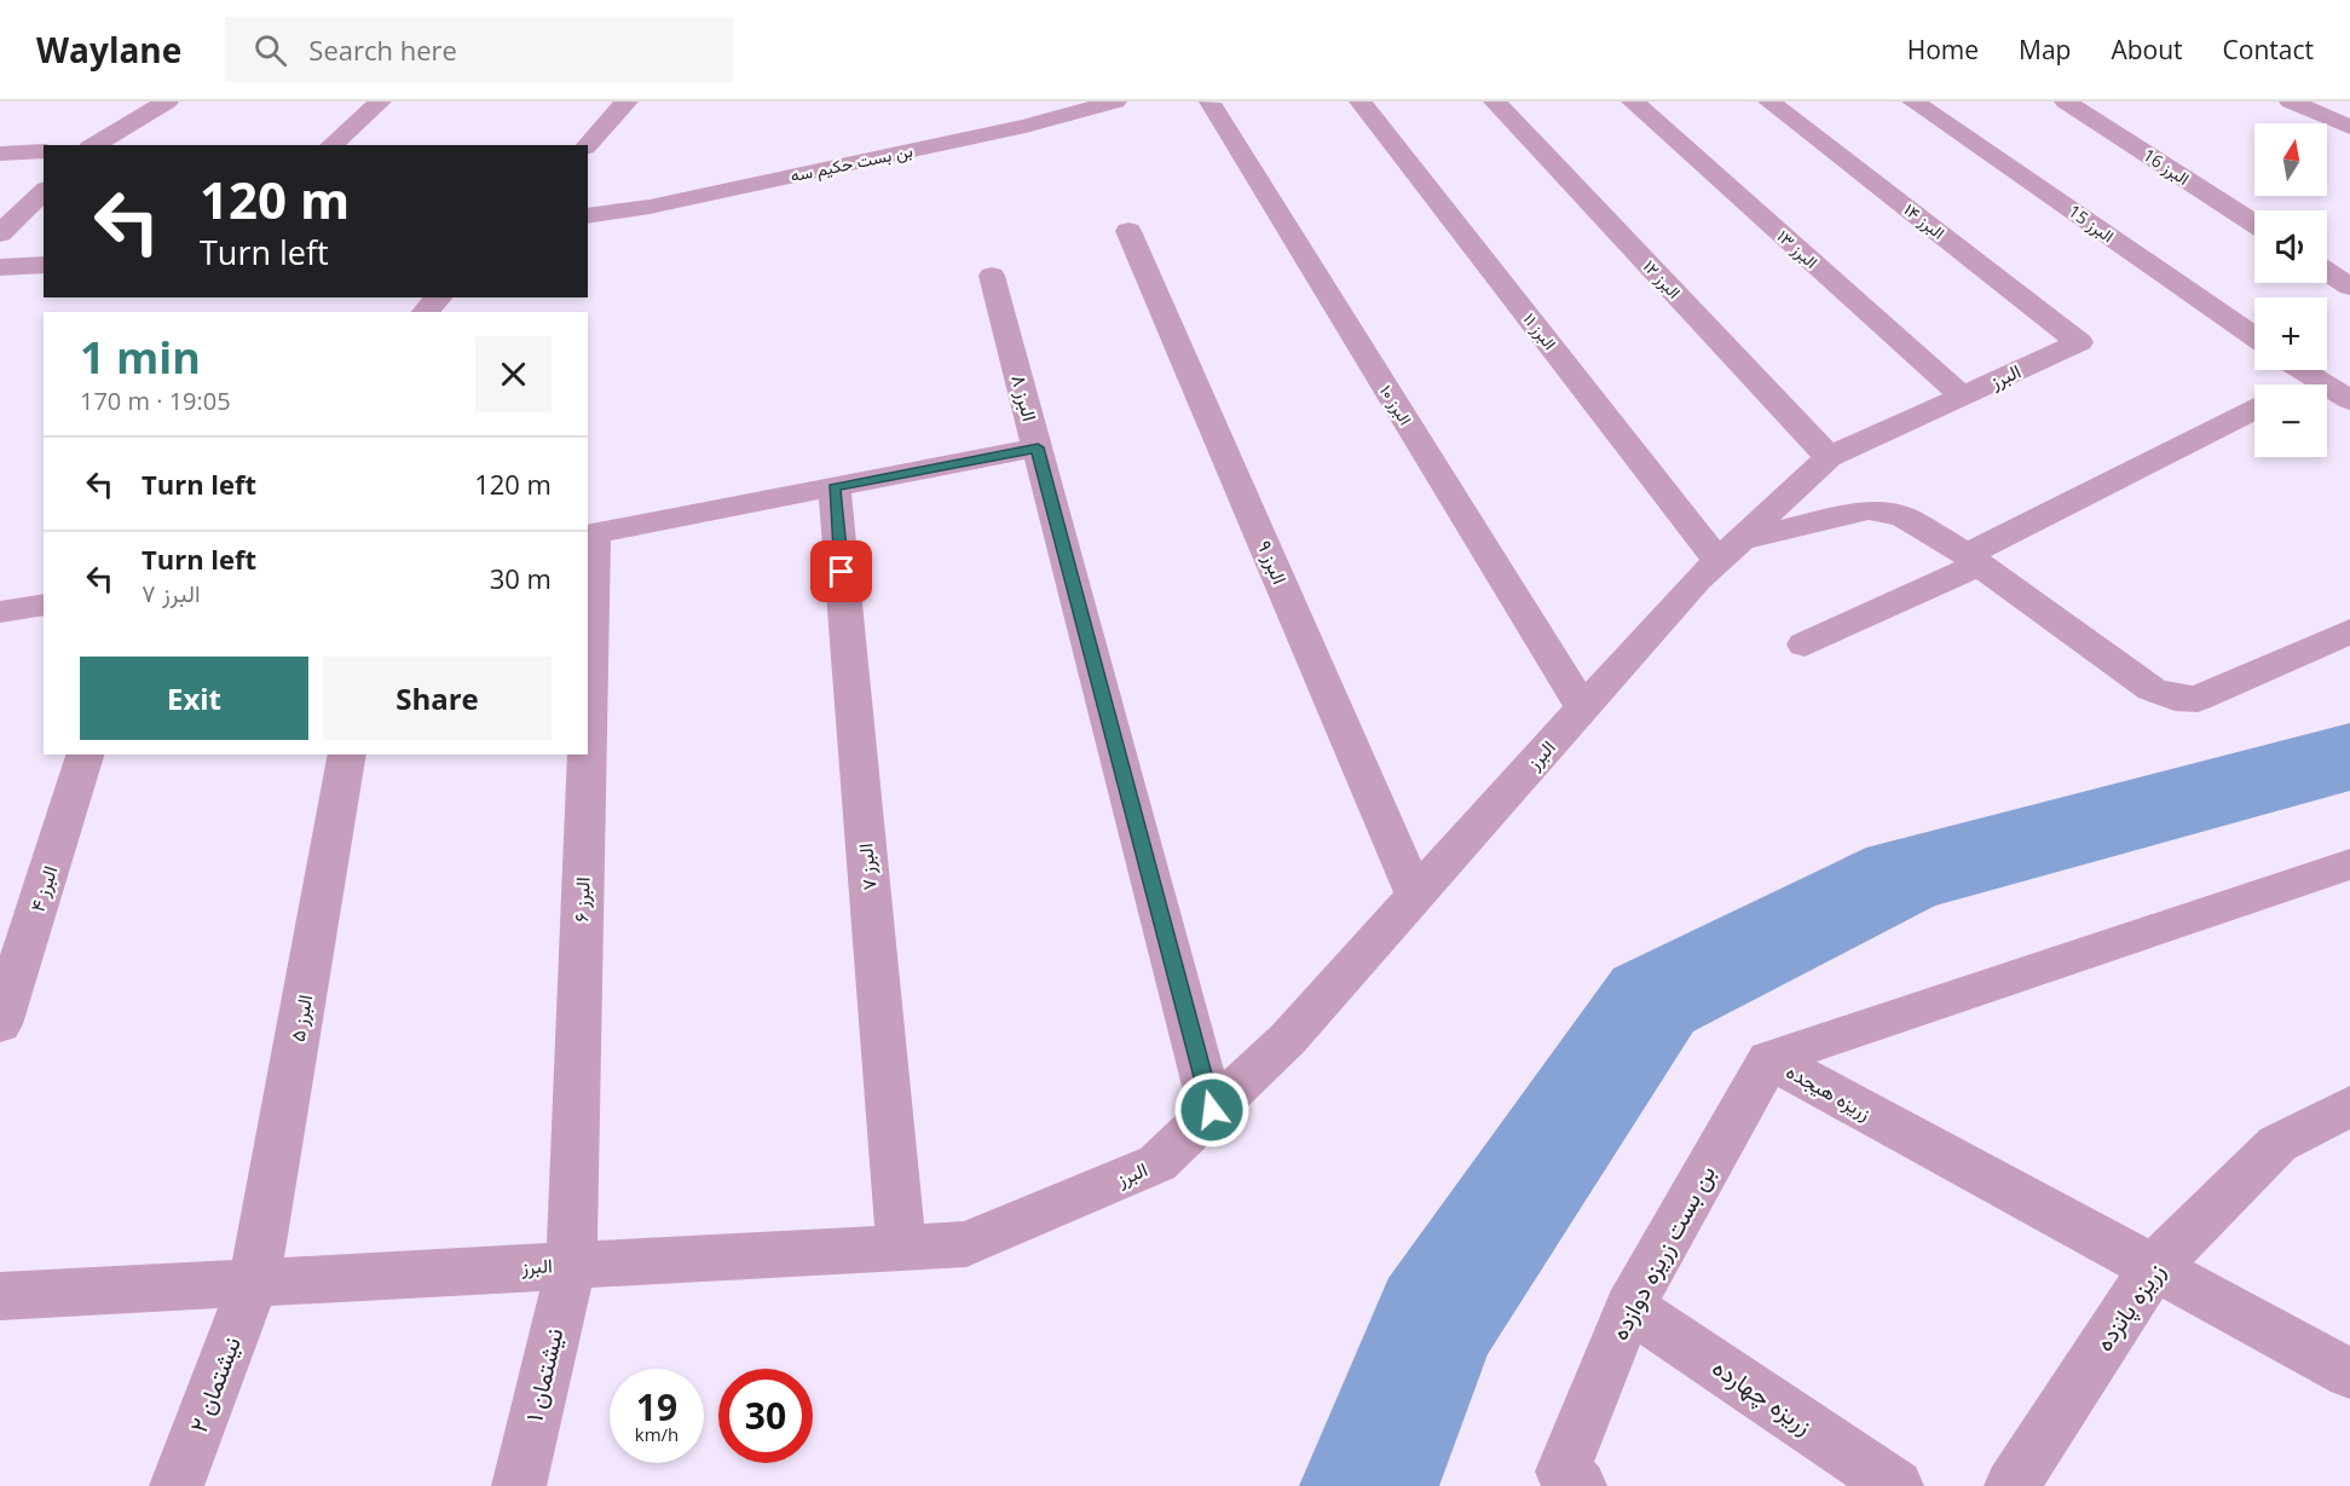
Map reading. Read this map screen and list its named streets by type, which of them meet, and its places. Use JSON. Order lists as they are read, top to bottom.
{
  "streets": {
    "street": [
      "بن بست حکیم سه",
      "البرز 16",
      "البرز ۱۴",
      "البرز 15",
      "البرز ۱۳",
      "البرز ۱۲",
      "البرز ۱۱",
      "البرز",
      "البرز ۸",
      "البرز ۱۰",
      "البرز ۹",
      "البرز ۷",
      "البرز ۴",
      "البرز ۶",
      "البرز ۵",
      "زریزه هیجده",
      "بن بست زریزه دوازده",
      "زریزه پانزده",
      "نيشتمان ۱",
      "نيشتمان ۲",
      "زریزه چهارده"
    ]
  },
  "crossings": [
    ["البرز ۱۴", "البرز"],
    ["البرز ۱۳", "البرز"],
    ["البرز ۱۲", "البرز"],
    ["البرز ۱۱", "البرز"],
    ["البرز", "البرز ۸"],
    ["البرز", "البرز ۱۰"],
    ["البرز", "البرز ۹"],
    ["البرز", "البرز ۷"],
    ["البرز", "البرز ۶"],
    ["البرز", "البرز ۵"],
    ["البرز", "نيشتمان ۱"],
    ["البرز", "نيشتمان ۲"],
    ["البرز ۶", "نيشتمان ۱"],
    ["البرز ۵", "نيشتمان ۲"],
    ["زریزه هیجده", "بن بست زریزه دوازده"],
    ["زریزه هیجده", "زریزه پانزده"],
    ["بن بست زریزه دوازده", "زریزه چهارده"]
  ],
  "north": "top",
  "page": {
    "header": "Waylane",
    "search": "Search here",
    "nav": [
      "Home",
      "Map",
      "About",
      "Contact"
    ],
    "map_buttons": ["+", "−"],
    "turn": ["120 m", "Turn left"],
    "heading": ["1 min", "170 m · 19:05"],
    "list": [
      {
        "name": "Turn left",
        "value": "120 m"
      },
      {
        "name": "Turn left",
        "note": "البرز ۷",
        "value": "30 m"
      }
    ],
    "buttons": ["Exit", "Share"],
    "speed": "19 km/h",
    "limit": "30"
  }
}
